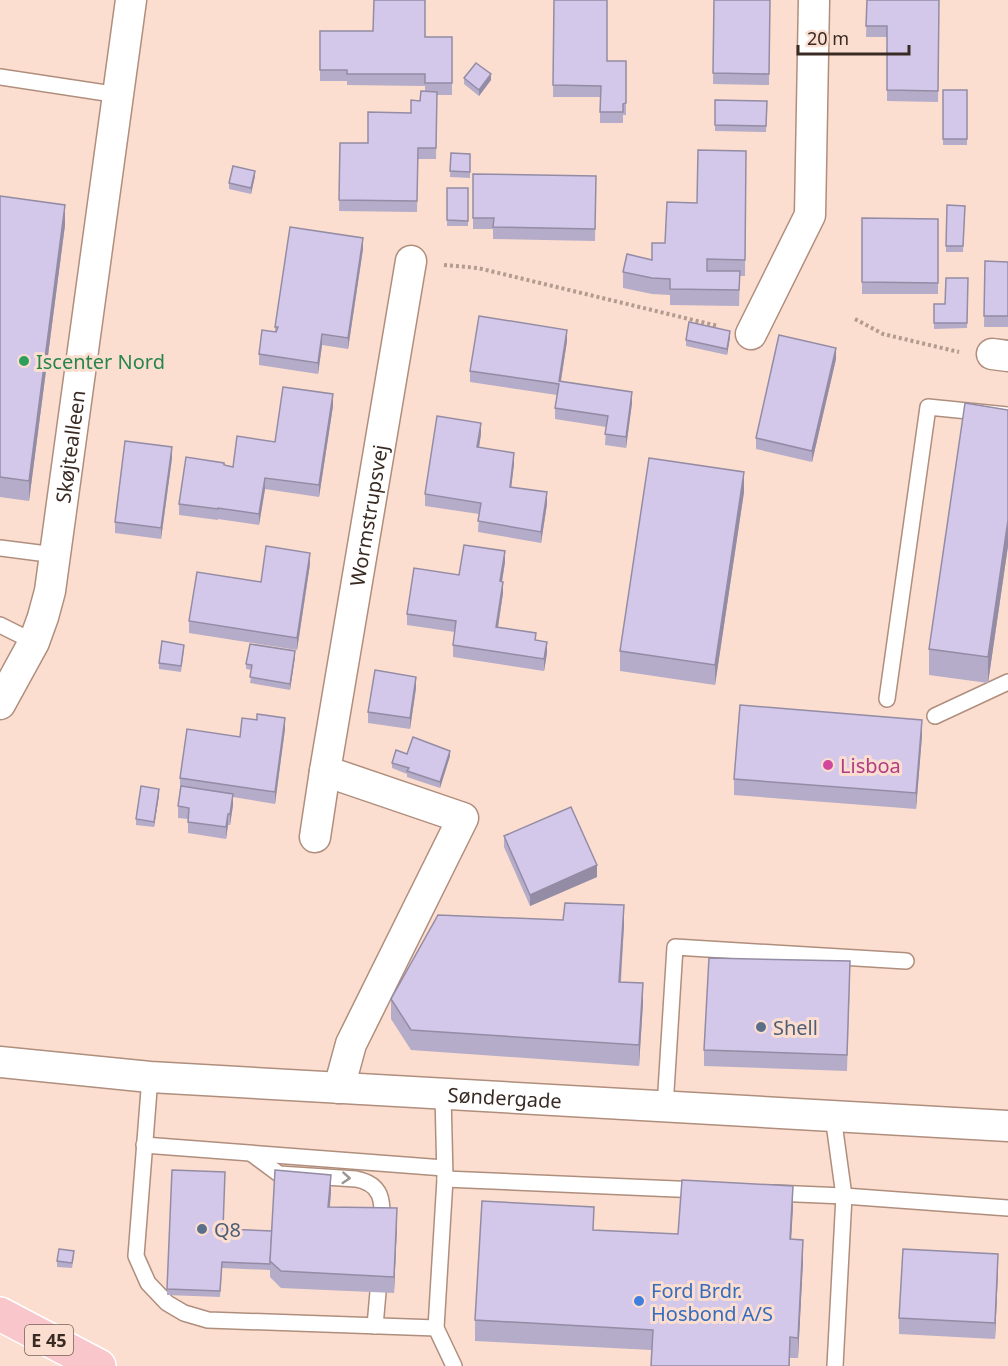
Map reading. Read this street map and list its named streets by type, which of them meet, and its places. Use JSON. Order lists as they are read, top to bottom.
{
  "streets": {
    "main road": ["E 45"],
    "street": ["Skøjtealleen", "Wormstrupsvej", "Søndergade"]
  },
  "places": [
    "Iscenter Nord",
    "Lisboa",
    "Shell",
    "Q8",
    "Ford Brdr. Hosbond A/S"
  ],
  "scale_bar": "20 m"
}
